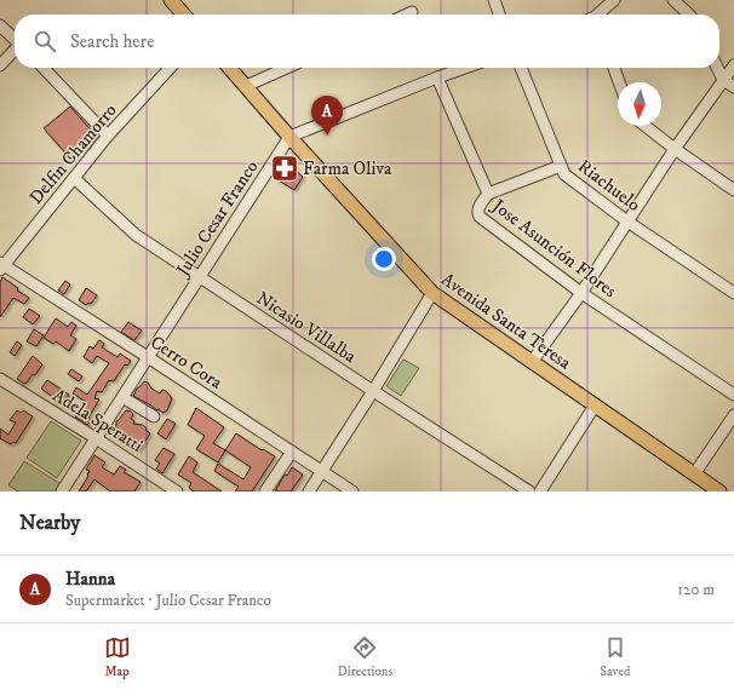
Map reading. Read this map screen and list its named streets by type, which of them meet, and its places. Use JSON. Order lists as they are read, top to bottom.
{
  "streets": {
    "main road": ["Avenida Santa Teresa"],
    "street": [
      "Delfin Chamorro",
      "Riachuelo",
      "Julio Cesar Franco",
      "Jose Asunción Flores",
      "Nicasio Villalba",
      "Cerro Cora",
      "Adela Speratti"
    ]
  },
  "crossings": [
    ["Delfin Chamorro", "Nicasio Villalba"],
    ["Delfin Chamorro", "Cerro Cora"],
    ["Julio Cesar Franco", "Avenida Santa Teresa"],
    ["Julio Cesar Franco", "Nicasio Villalba"],
    ["Julio Cesar Franco", "Cerro Cora"],
    ["Julio Cesar Franco", "Adela Speratti"]
  ],
  "places": {
    "pharmacy": ["Farma Oliva"]
  },
  "north": "bottom",
  "page": {
    "search": "Search here",
    "pins": "A",
    "heading": "Nearby",
    "list": [
      {
        "mark": "A",
        "name": "Hanna",
        "note": "Supermarket · Julio Cesar Franco",
        "value": "120 m"
      }
    ],
    "nav": ["Map", "Directions", "Saved"]
  }
}
